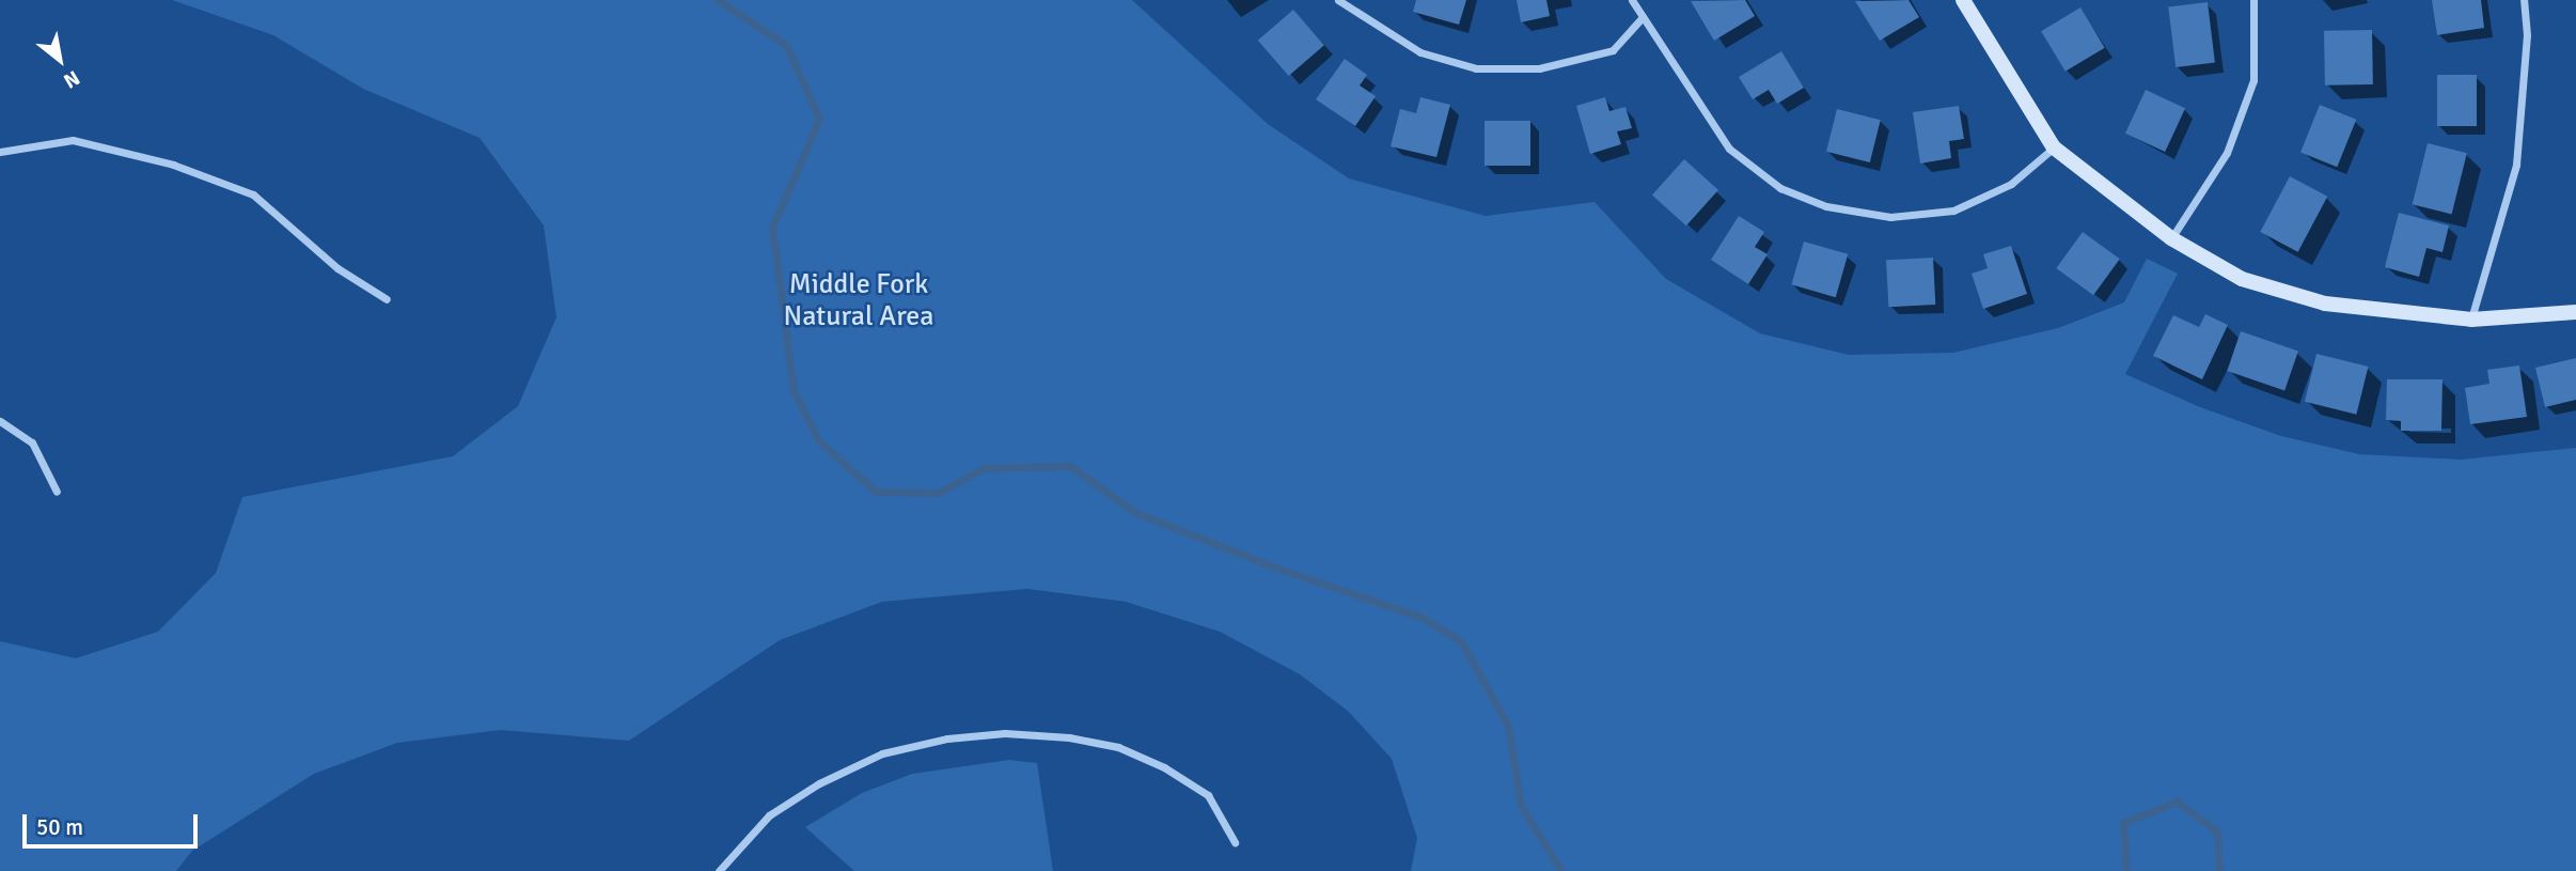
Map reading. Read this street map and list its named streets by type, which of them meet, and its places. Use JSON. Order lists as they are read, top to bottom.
{
  "parks": ["Middle Fork Natural Area"],
  "scale_bar": "50 m",
  "north": "bottom right"
}
